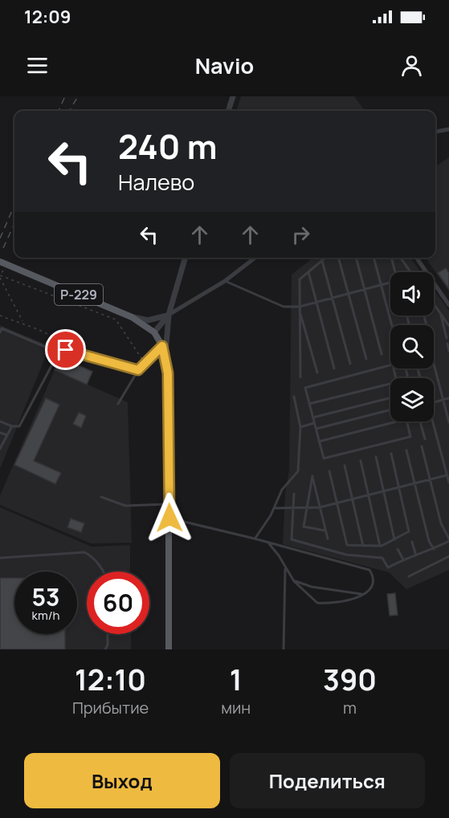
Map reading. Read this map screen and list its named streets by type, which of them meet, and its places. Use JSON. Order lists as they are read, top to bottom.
{
  "streets": {
    "main road": ["Р-229"]
  },
  "page": {
    "status": "12:09",
    "header": "Navio",
    "turn": ["240 m", "Налево"],
    "speed": "53 km/h",
    "limit": "60",
    "eta": [
      "12:10",
      "Прибытие",
      "1",
      "мин",
      "390",
      "m"
    ],
    "buttons": ["Выход", "Поделиться"]
  }
}
